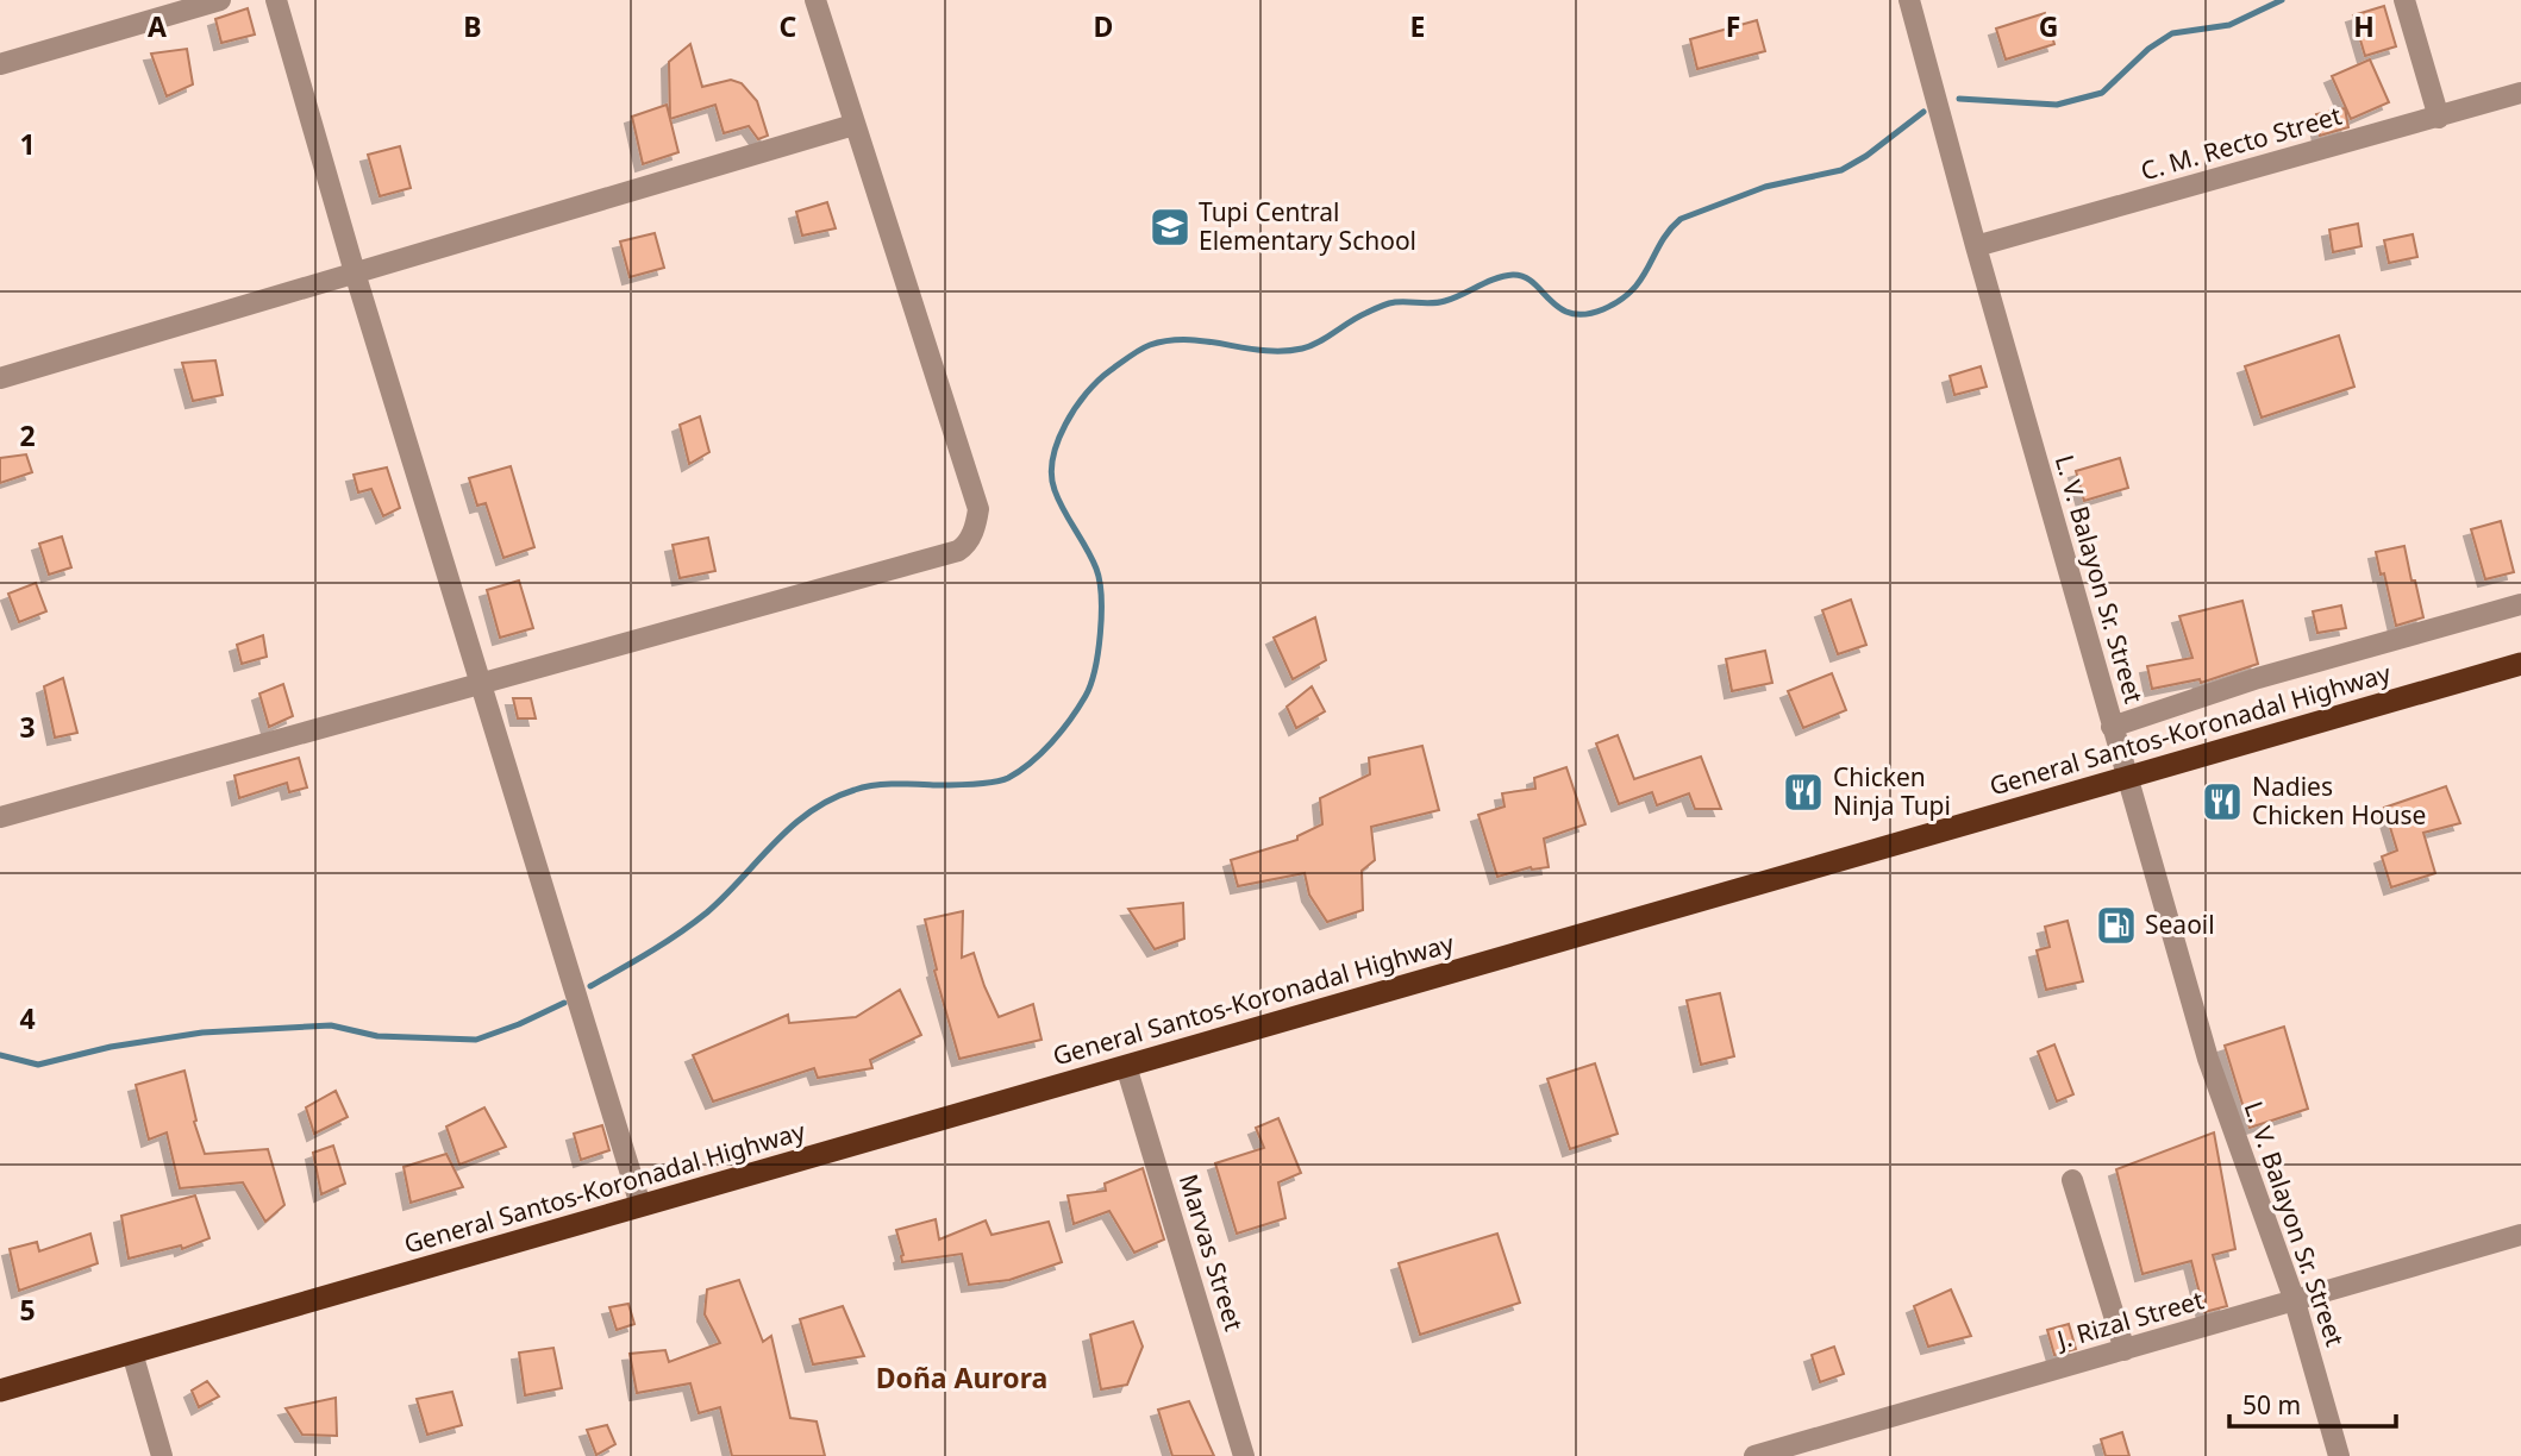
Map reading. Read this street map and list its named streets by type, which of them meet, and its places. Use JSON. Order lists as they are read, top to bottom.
{
  "streets": {
    "highway": ["General Santos-Koronadal Highway"],
    "street": [
      "C. M. Recto Street",
      "L. V. Balayon Sr. Street",
      "Marvas Street",
      "J. Rizal Street"
    ]
  },
  "crossings": [
    ["C. M. Recto Street", "L. V. Balayon Sr. Street"],
    ["L. V. Balayon Sr. Street", "General Santos-Koronadal Highway"],
    ["L. V. Balayon Sr. Street", "J. Rizal Street"],
    ["General Santos-Koronadal Highway", "Marvas Street"]
  ],
  "districts": ["Doña Aurora"],
  "places": {
    "school or university": ["Tupi Central Elementary School"],
    "restaurant": ["Chicken Ninja Tupi", "Nadies Chicken House"],
    "fuel station": ["Seaoil"]
  },
  "scale_bar": "50 m",
  "grid": {
    "columns": [
      "A",
      "B",
      "C",
      "D",
      "E",
      "F",
      "G",
      "H"
    ],
    "rows": [
      "1",
      "2",
      "3",
      "4",
      "5"
    ]
  }
}
